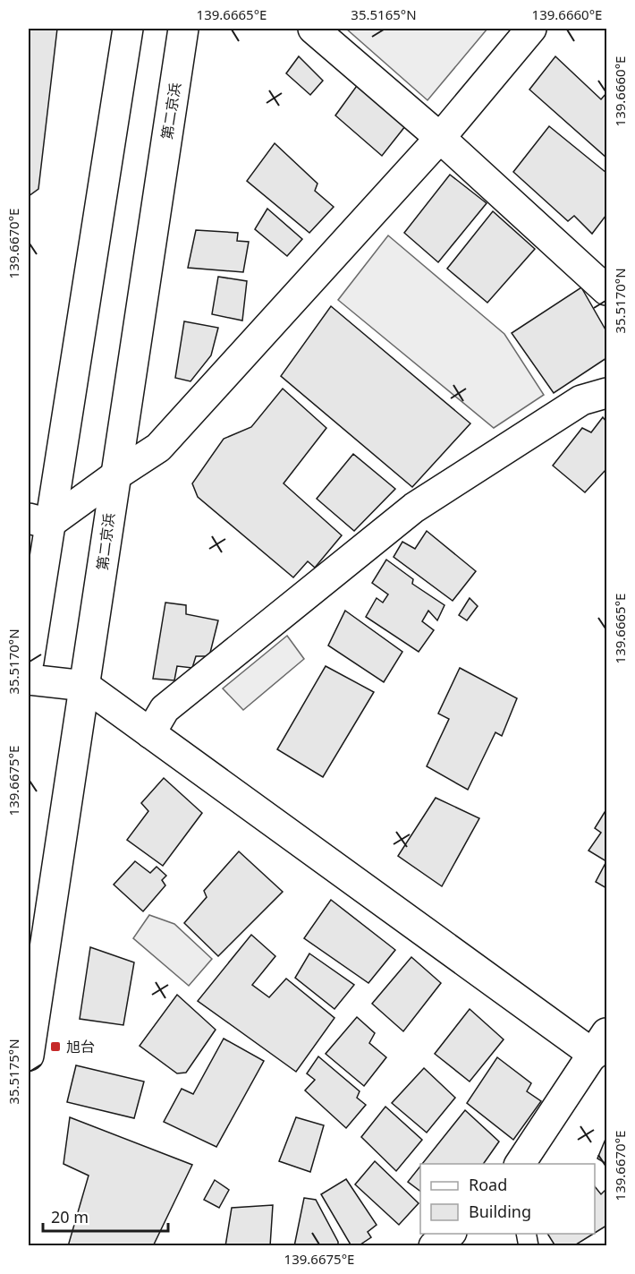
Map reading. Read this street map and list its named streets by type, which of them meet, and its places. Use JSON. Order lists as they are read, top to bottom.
{
  "streets": {
    "main road": ["第二京浜"]
  },
  "places": {
    "transit": ["旭台"]
  },
  "legend": ["Road", "Building"],
  "scale_bar": "20 m",
  "coordinates": [
    "139.6665°E",
    "35.5165°N",
    "139.6660°E",
    "139.6670°E",
    "35.5170°N",
    "139.6675°E",
    "35.5175°N"
  ]
}
